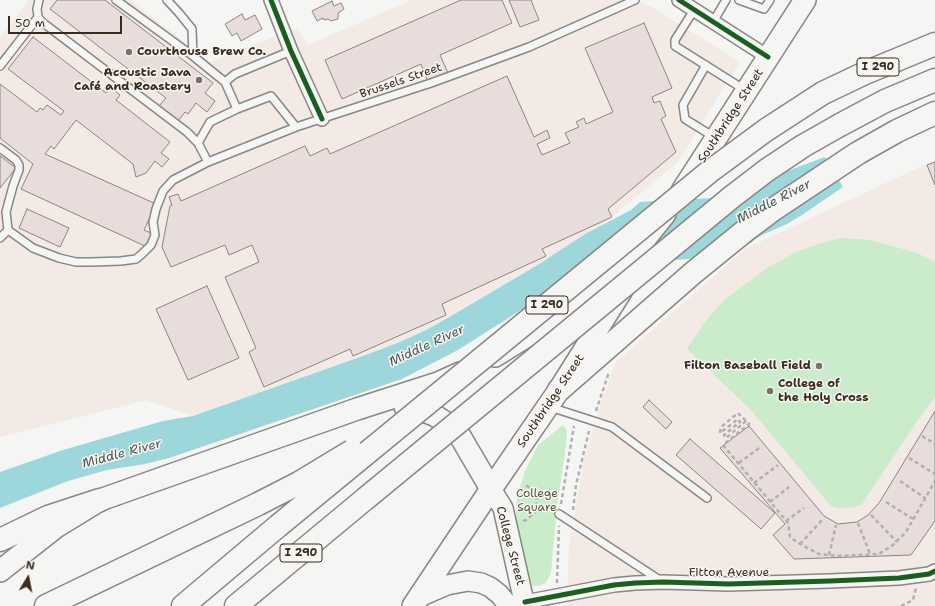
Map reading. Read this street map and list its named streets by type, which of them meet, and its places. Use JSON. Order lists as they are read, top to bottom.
{
  "streets": {
    "highway": ["I 290"],
    "main road": ["Southbridge Street"],
    "street": ["College Street", "Fitton Avenue"],
    "lane": ["Brussels Street"]
  },
  "crossings": [
    ["Southbridge Street", "College Street"],
    ["College Street", "Fitton Avenue"]
  ],
  "water": ["Middle River"],
  "parks": ["College Square"],
  "places": [
    "Courthouse Brew Co.",
    "Acoustic Java Café and Roastery",
    "Filton Baseball Field",
    "College of the Holy Cross"
  ],
  "scale_bar": "50 m",
  "north": "top"
}
